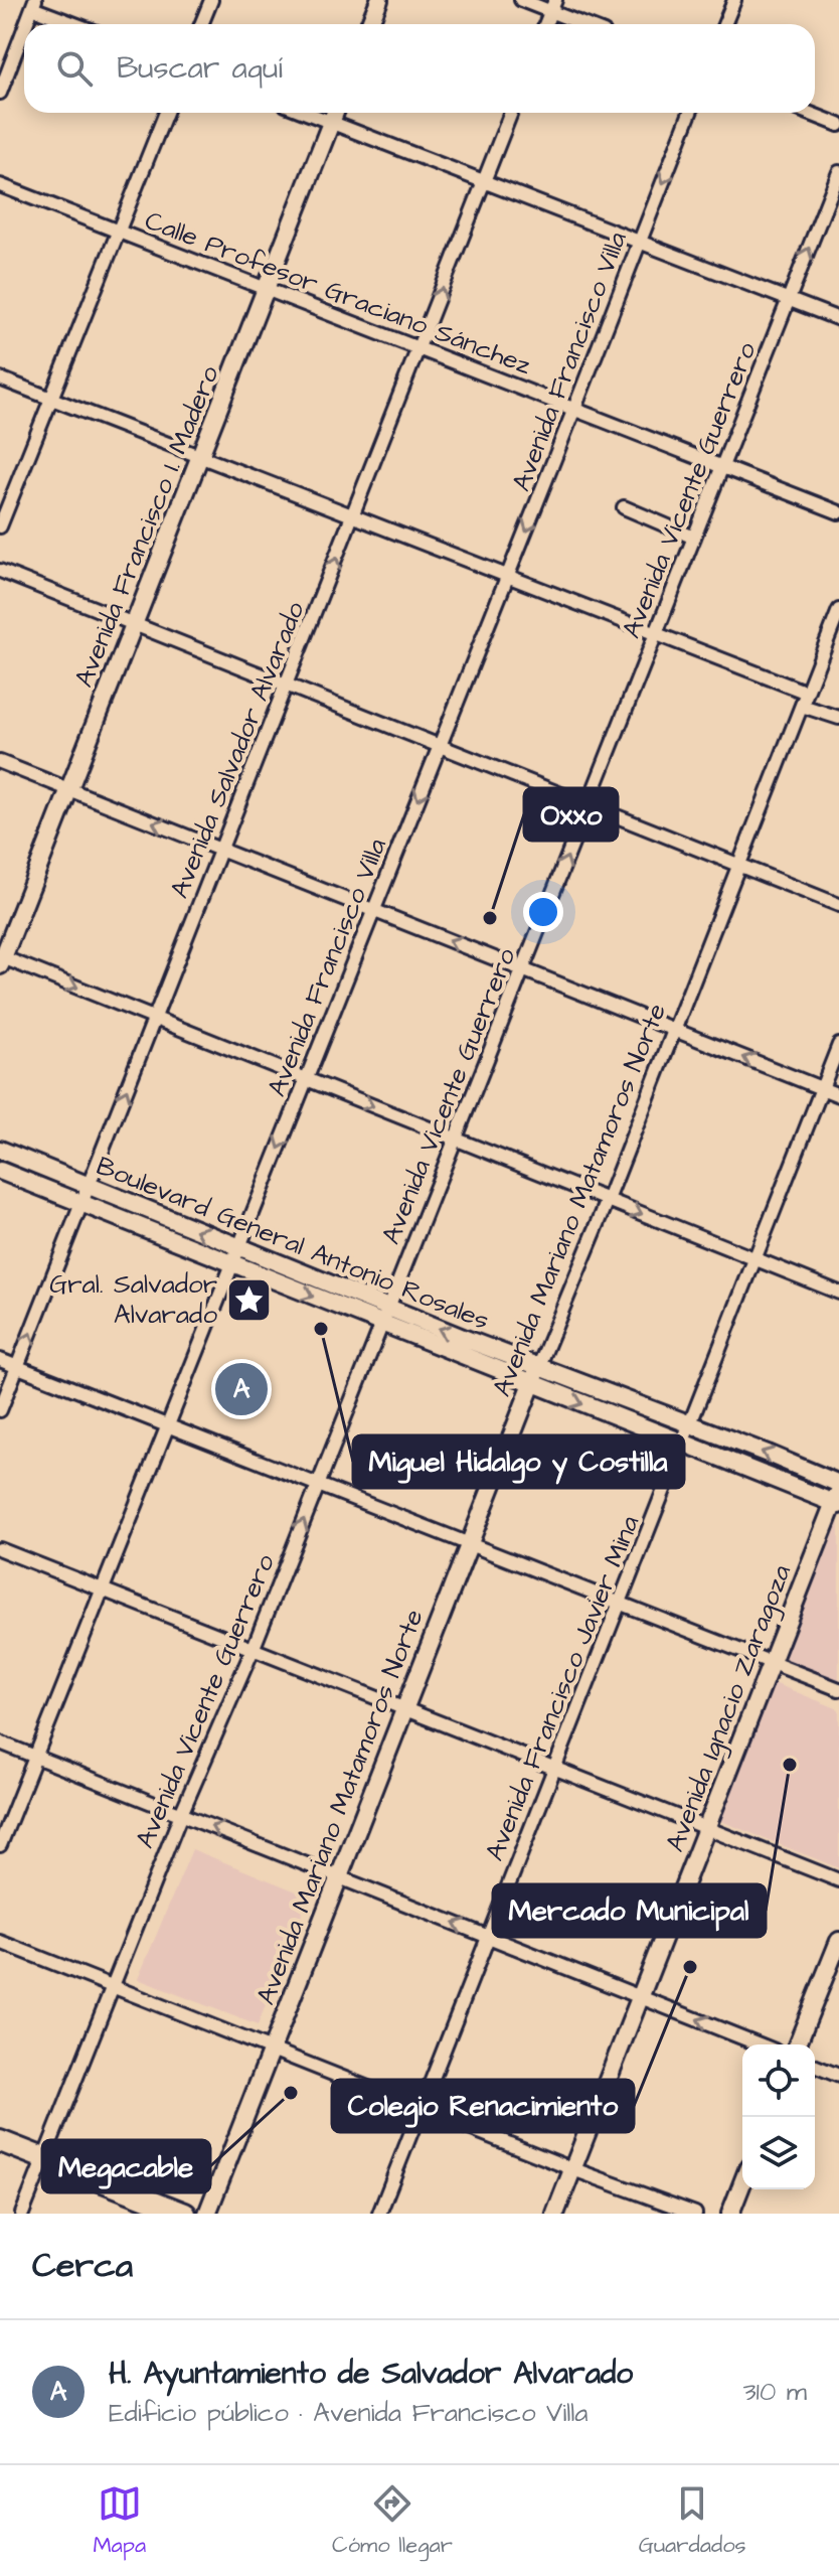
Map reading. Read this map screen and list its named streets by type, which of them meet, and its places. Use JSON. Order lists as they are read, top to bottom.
{
  "streets": {
    "street": [
      "Calle Profesor Graciano Sánchez",
      "Avenida Francisco Villa",
      "Avenida Vicente Guerrero",
      "Avenida Francisco I. Madero",
      "Avenida Salvador Alvarado",
      "Avenida Mariano Matamoros Norte",
      "Boulevard General Antonio Rosales",
      "Avenida Francisco Javier Mina",
      "Avenida Ignacio Zaragoza"
    ]
  },
  "crossings": [
    ["Calle Profesor Graciano Sánchez", "Avenida Francisco Villa"],
    ["Calle Profesor Graciano Sánchez", "Avenida Vicente Guerrero"],
    ["Calle Profesor Graciano Sánchez", "Avenida Francisco I. Madero"],
    ["Calle Profesor Graciano Sánchez", "Avenida Salvador Alvarado"],
    ["Avenida Francisco Villa", "Boulevard General Antonio Rosales"],
    ["Avenida Vicente Guerrero", "Boulevard General Antonio Rosales"],
    ["Avenida Salvador Alvarado", "Boulevard General Antonio Rosales"],
    ["Avenida Mariano Matamoros Norte", "Boulevard General Antonio Rosales"],
    ["Boulevard General Antonio Rosales", "Avenida Francisco Javier Mina"],
    ["Boulevard General Antonio Rosales", "Avenida Ignacio Zaragoza"]
  ],
  "one_way": ["Avenida Francisco Villa", "Avenida Salvador Alvarado"],
  "places": {
    "other": [
      "Oxxo",
      "Miguel Hidalgo y Costilla",
      "Mercado Municipal",
      "Colegio Renacimiento",
      "Megacable"
    ],
    "place": ["Gral. Salvador Alvarado"]
  },
  "page": {
    "search": "Buscar aquí",
    "pins": "A",
    "heading": "Cerca",
    "list": [
      {
        "mark": "A",
        "name": "H. Ayuntamiento de Salvador Alvarado",
        "note": "Edificio público · Avenida Francisco Villa",
        "value": "310 m"
      }
    ],
    "nav": ["Mapa", "Cómo llegar", "Guardados"]
  }
}
